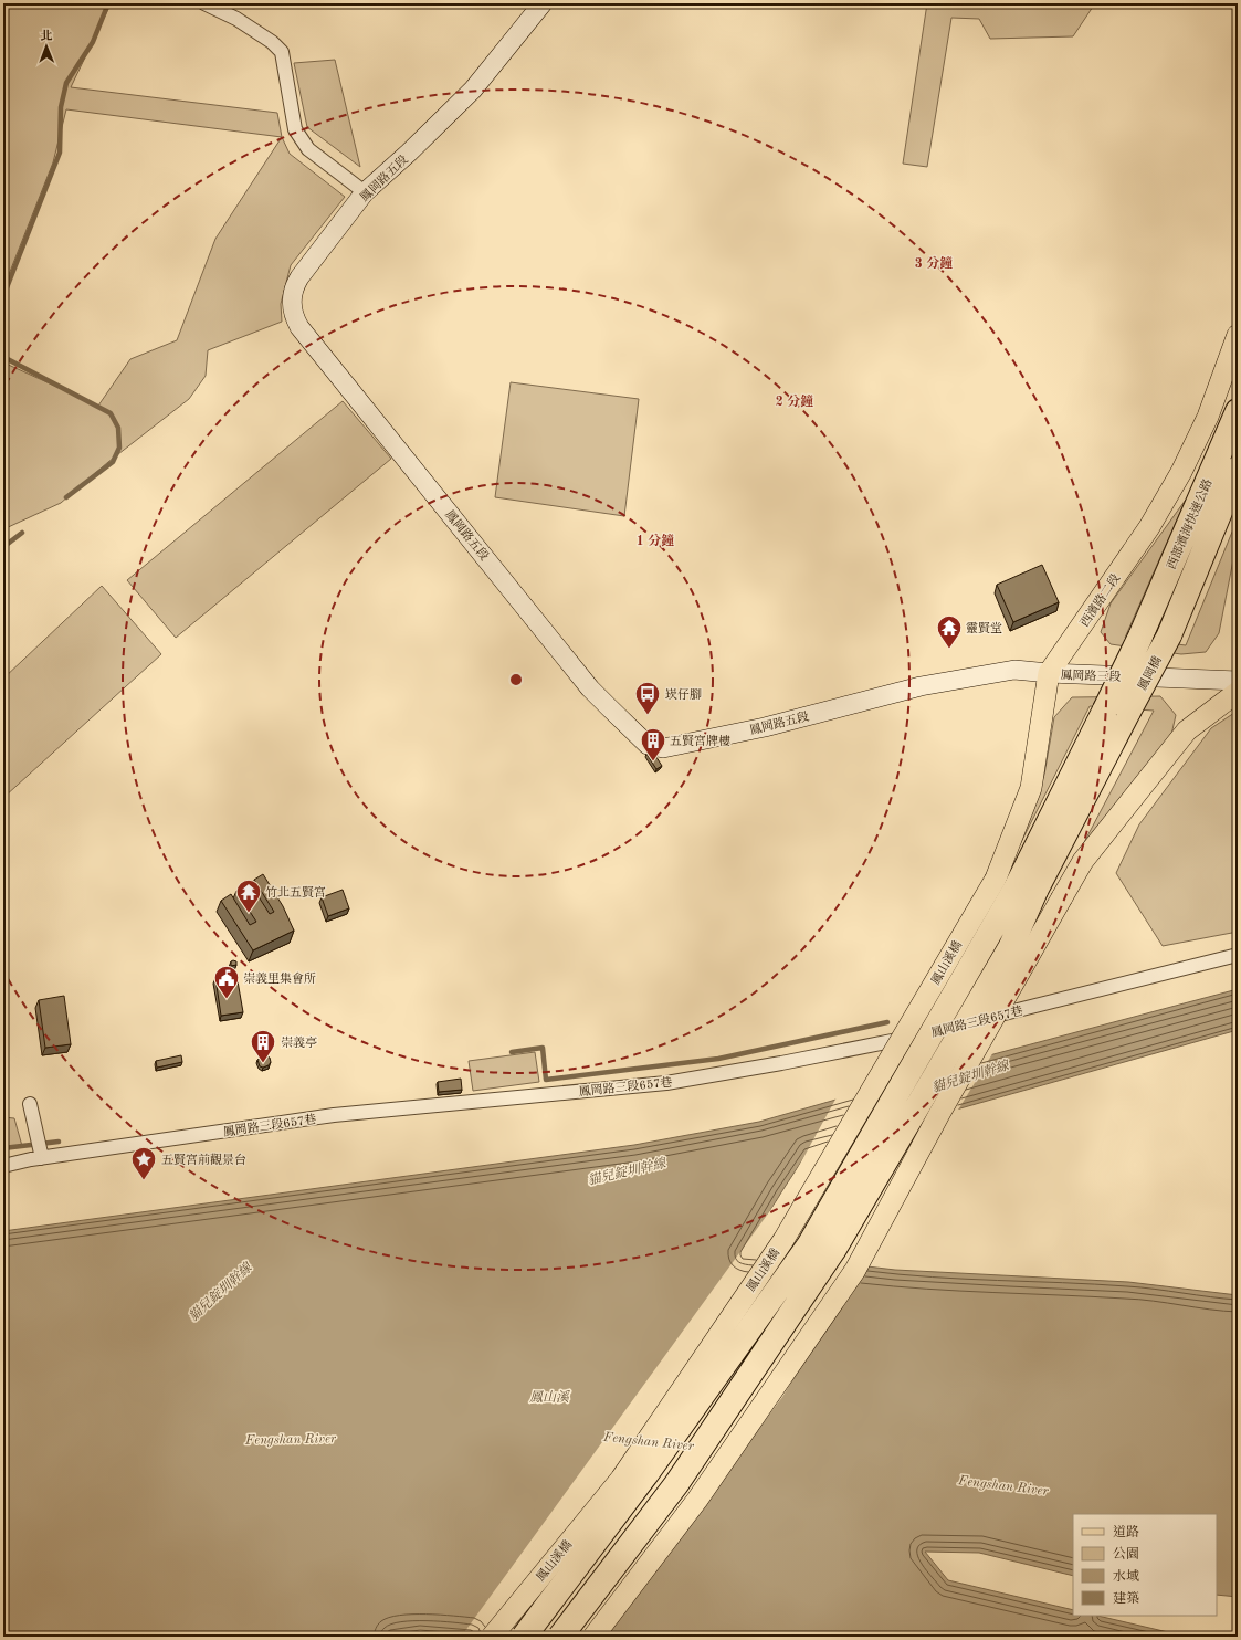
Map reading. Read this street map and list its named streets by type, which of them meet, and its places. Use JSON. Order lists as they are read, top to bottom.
{
  "streets": {
    "highway": ["西部濱海快速公路", "鳳岡橋", "鳳山溪橋"],
    "main road": ["西濱路二段"],
    "street": ["鳳岡路五段", "鳳岡路三段", "鳳岡路三段657巷"]
  },
  "crossings": [
    ["鳳岡路五段", "西濱路二段"],
    ["鳳岡路五段", "鳳岡路三段"],
    ["西部濱海快速公路", "鳳岡橋"],
    ["西濱路二段", "鳳岡橋"],
    ["西濱路二段", "鳳岡路三段"],
    ["西濱路二段", "鳳山溪橋"],
    ["鳳岡橋", "鳳山溪橋"]
  ],
  "water": ["貓兒錠圳幹線", "鳳山溪", "Fengshan River"],
  "places": {
    "temple": ["靈賢堂", "竹北五賢宮"],
    "bus stop": ["崁仔腳"],
    "building": ["五賢宮牌樓", "崇義亭"],
    "public building": ["崇義里集會所"],
    "place": ["五賢宮前觀景台"]
  },
  "legend": [
    "道路",
    "公園",
    "水域",
    "建築"
  ],
  "north": "top",
  "rings": ["3 分鐘", "2 分鐘", "1 分鐘"]
}
